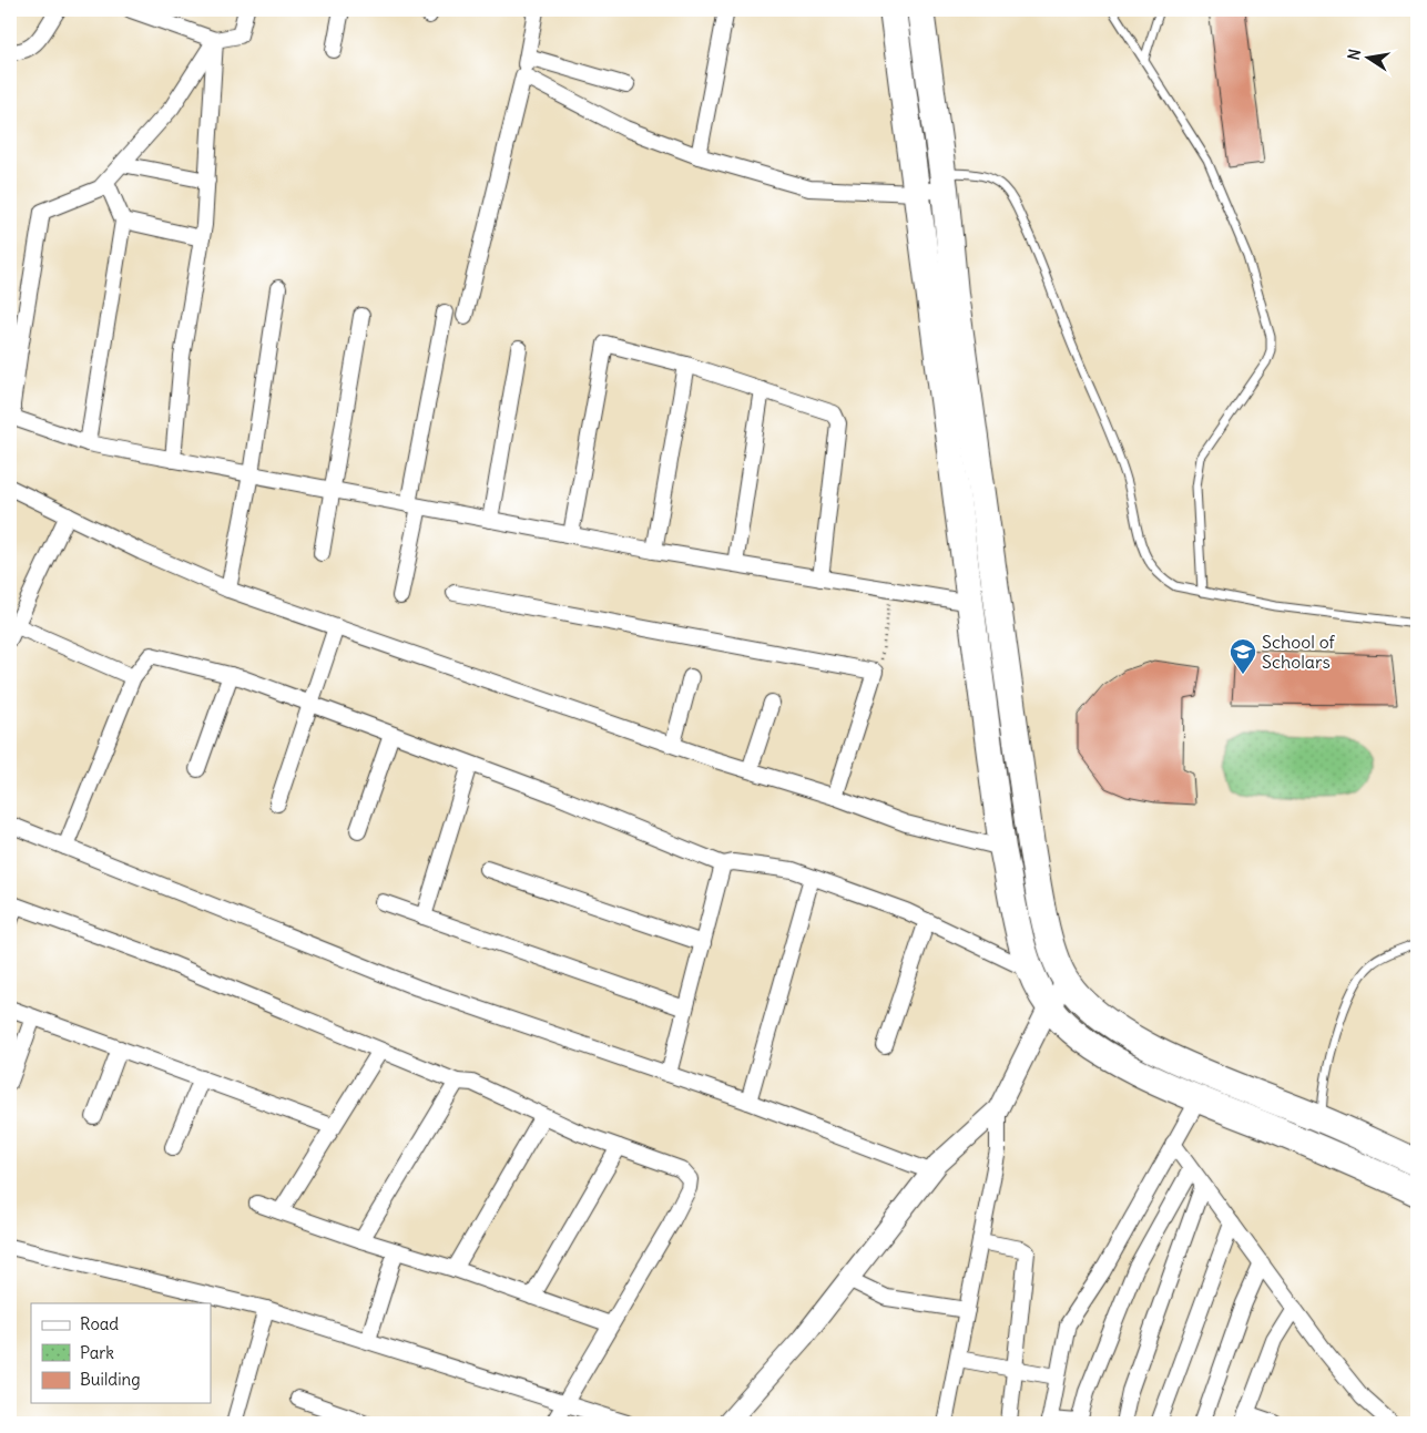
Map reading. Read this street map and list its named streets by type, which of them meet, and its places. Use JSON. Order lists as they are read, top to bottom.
{
  "places": {
    "school or university": ["School of Scholars"]
  },
  "legend": ["Road", "Park", "Building"],
  "north": "left"
}
